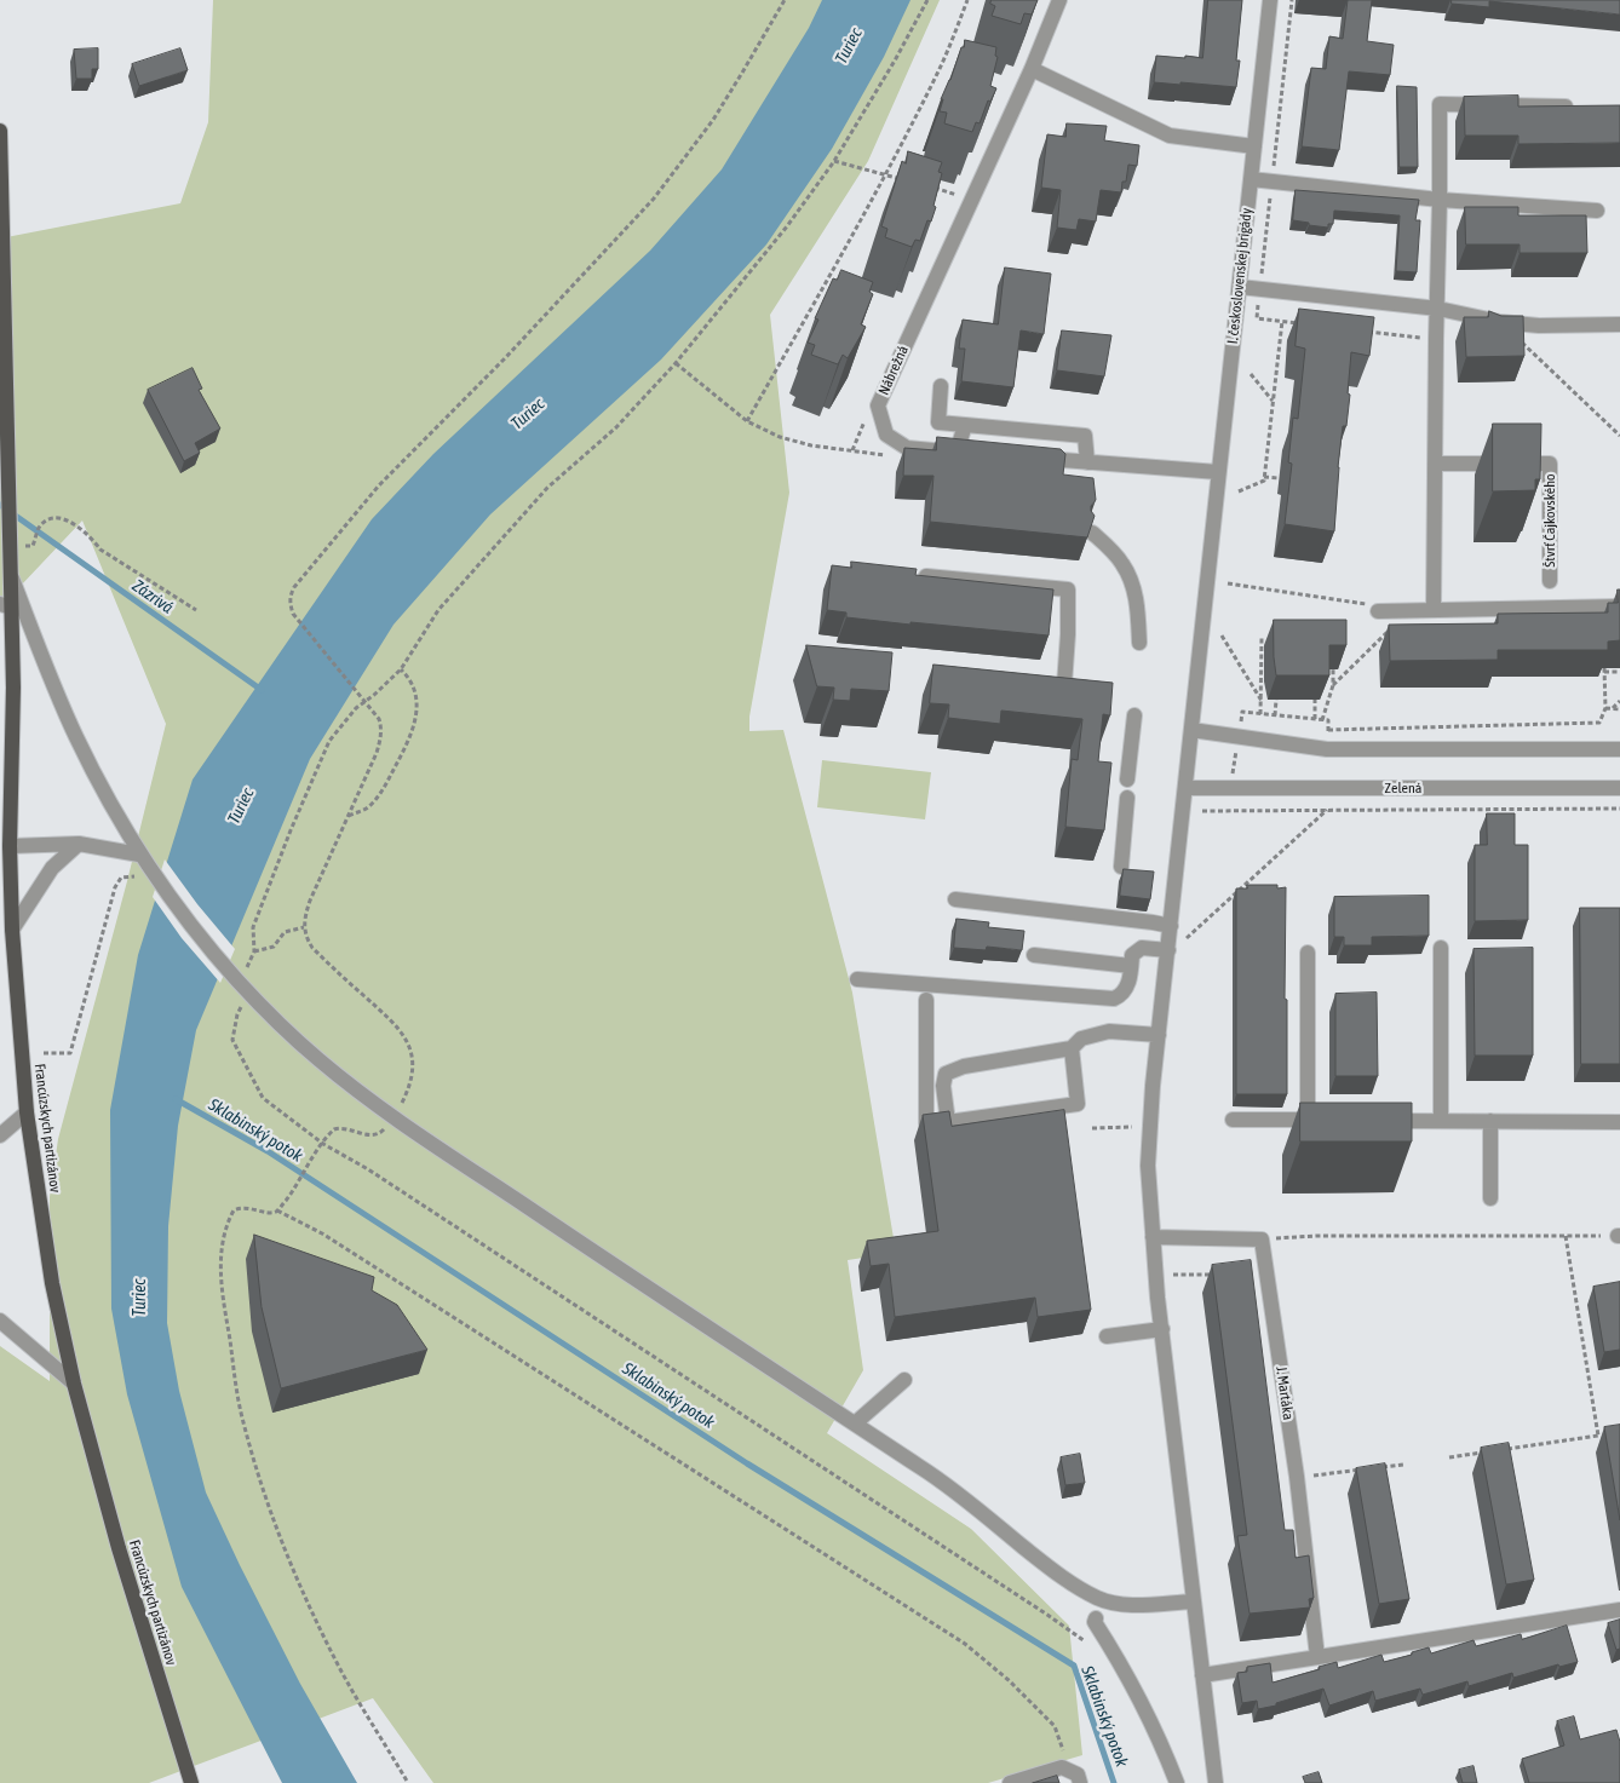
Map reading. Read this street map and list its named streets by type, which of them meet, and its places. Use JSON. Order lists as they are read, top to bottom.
{
  "streets": {
    "main road": ["Francúzskych partizánov"],
    "street": [
      "I. československej brigády",
      "Nábrežná",
      "Štvrť Čajkovského",
      "Zelená",
      "J. Martáka"
    ]
  },
  "crossings": [
    ["I. československej brigády", "Zelená"]
  ],
  "water": ["Turiec", "Zázrivá", "Sklabinský potok"]
}
